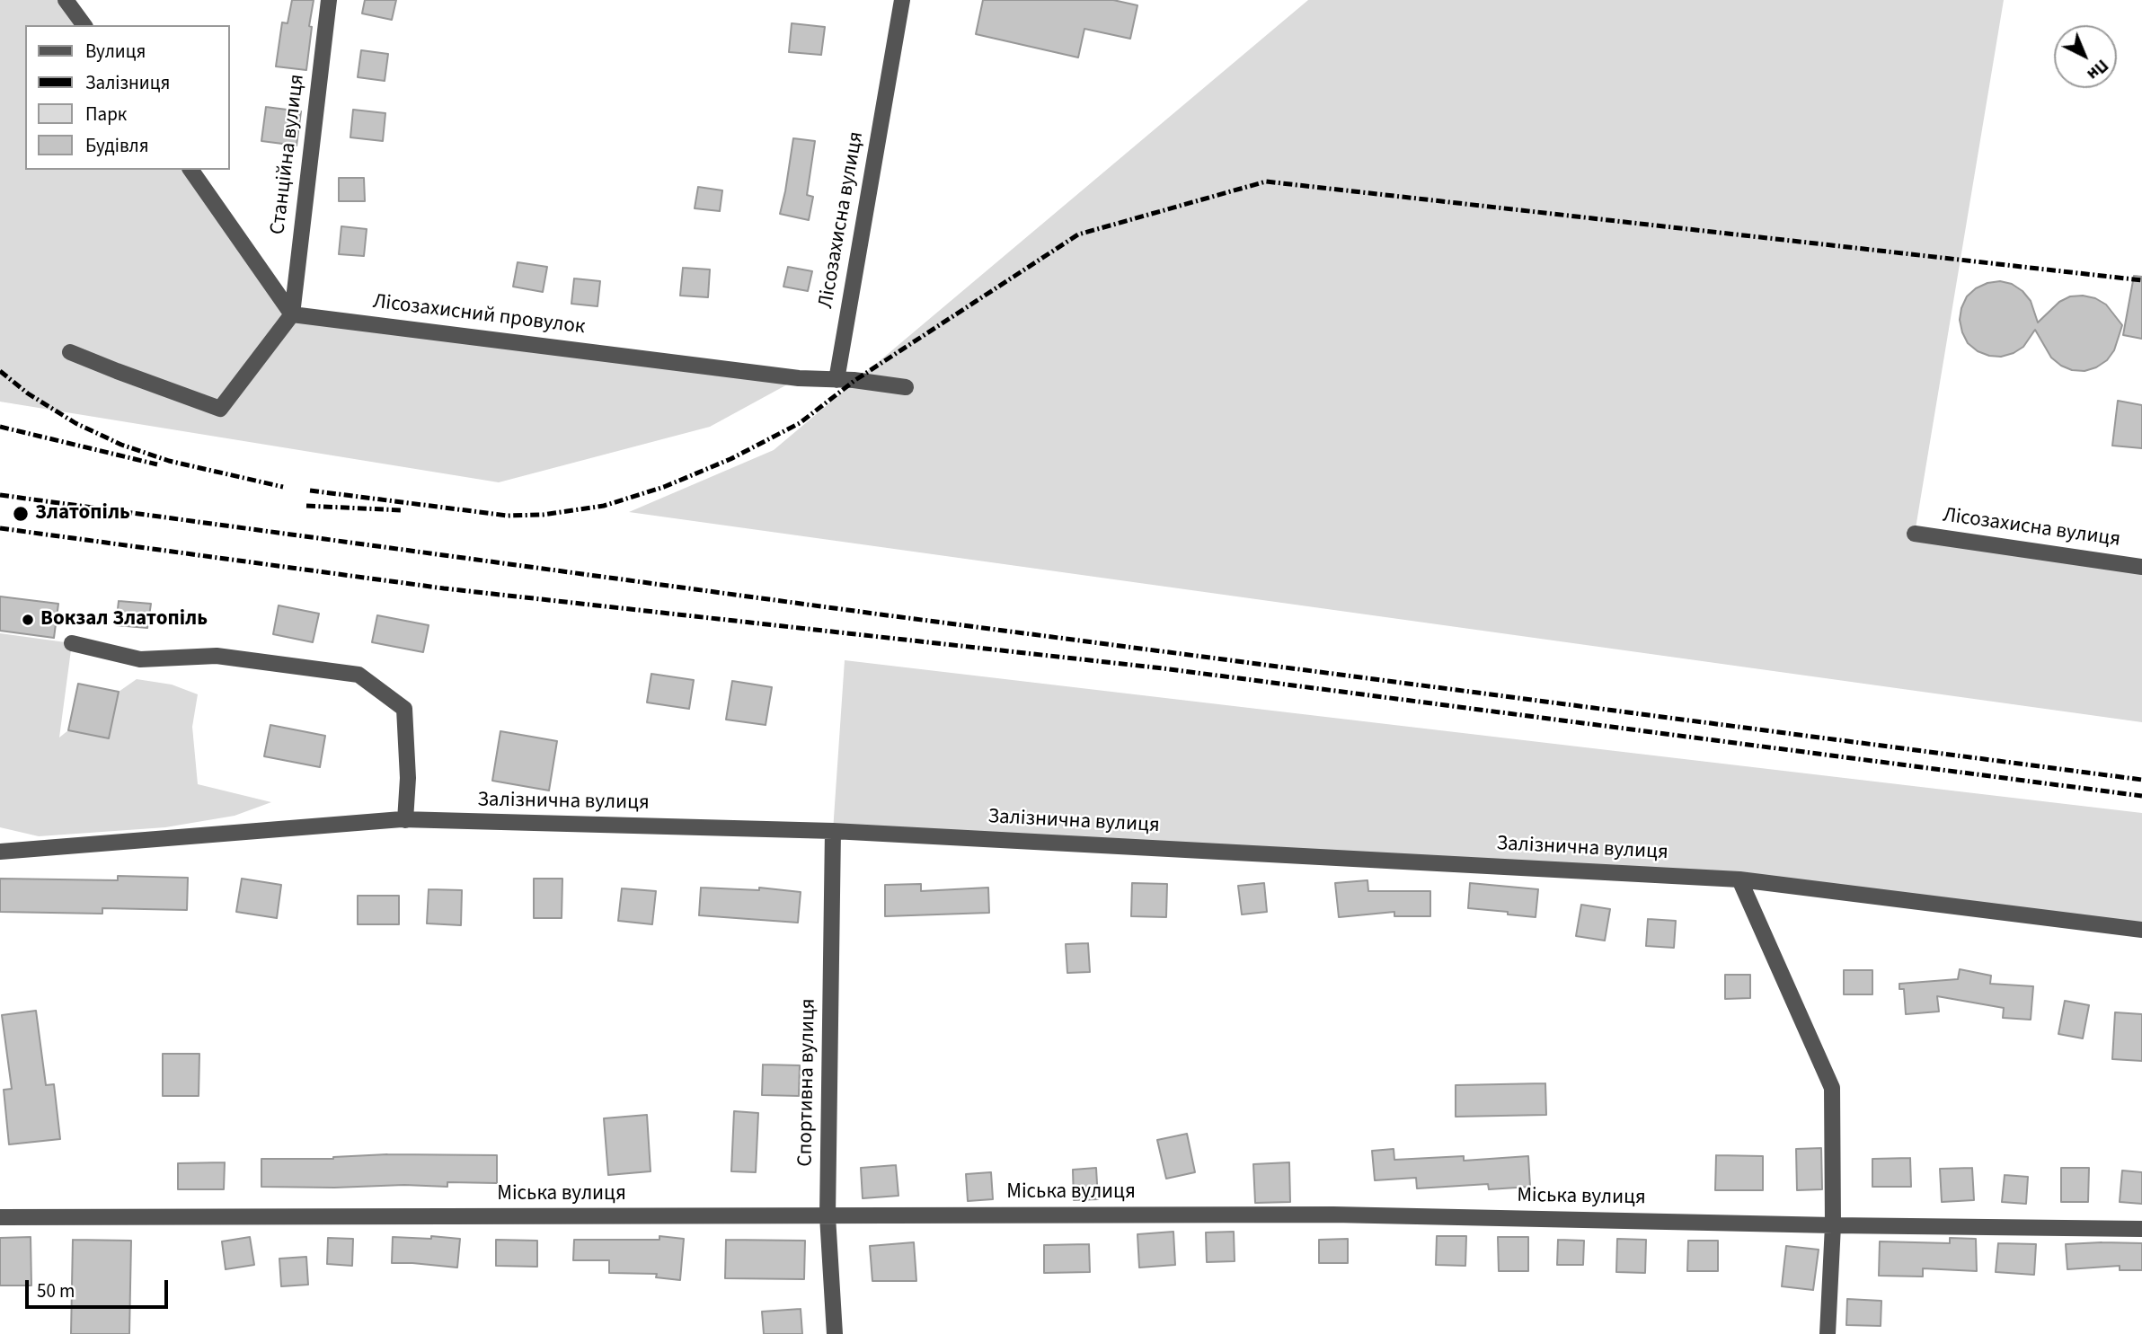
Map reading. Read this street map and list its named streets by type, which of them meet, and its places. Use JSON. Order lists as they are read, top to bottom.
{
  "streets": {
    "street": [
      "Станційна вулиця",
      "Лісозахисна вулиця",
      "Лісозахисний провулок",
      "Залізнична вулиця",
      "Спортивна вулиця",
      "Міська вулиця"
    ]
  },
  "crossings": [
    ["Станційна вулиця", "Лісозахисний провулок"],
    ["Лісозахисна вулиця", "Лісозахисний провулок"],
    ["Залізнична вулиця", "Спортивна вулиця"],
    ["Спортивна вулиця", "Міська вулиця"]
  ],
  "places": ["Златопіль", "Вокзал Златопіль"],
  "legend": [
    "Вулиця",
    "Залізниця",
    "Парк",
    "Будівля"
  ],
  "scale_bar": "50 m",
  "north": "bottom right"
}
